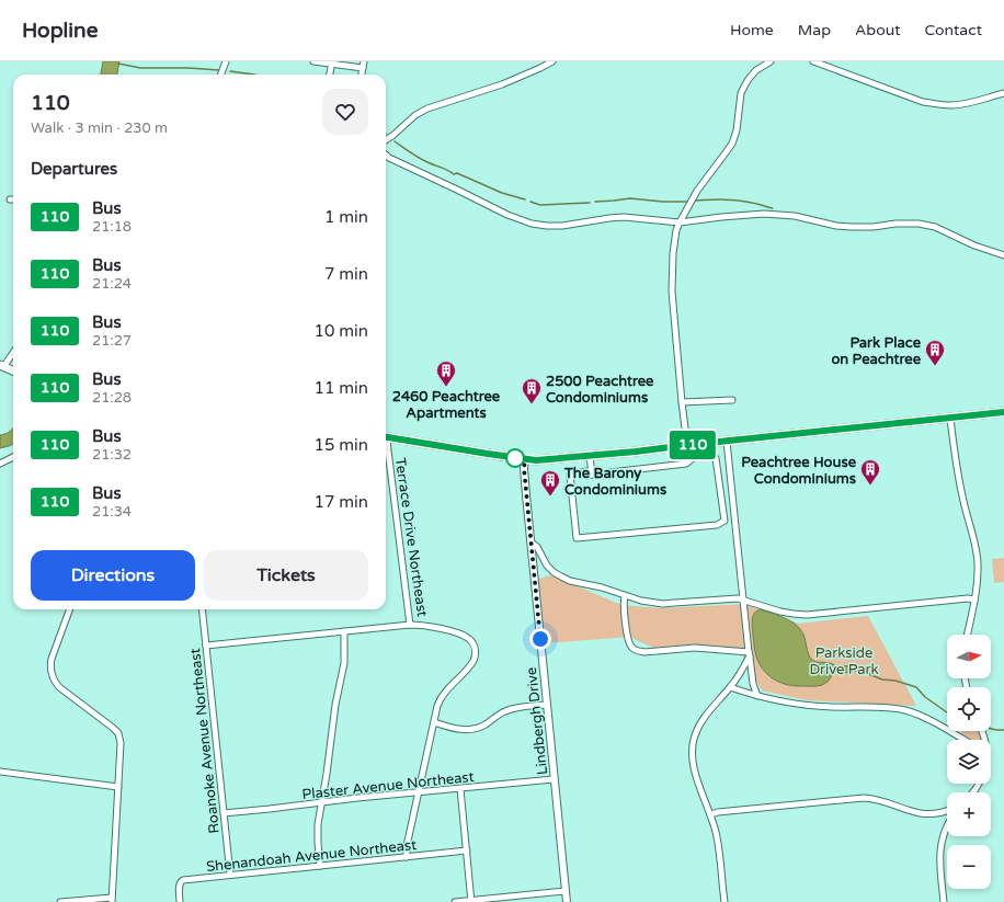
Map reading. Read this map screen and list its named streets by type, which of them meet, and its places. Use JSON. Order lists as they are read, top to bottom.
{
  "streets": {
    "main road": ["Lindbergh Drive"],
    "street": [
      "Terrace Drive Northeast",
      "Roanoke Avenue Northeast",
      "Plaster Avenue Northeast",
      "Shenandoah Avenue Northeast"
    ]
  },
  "crossings": [
    ["Terrace Drive Northeast", "Plaster Avenue Northeast"],
    ["Terrace Drive Northeast", "Shenandoah Avenue Northeast"],
    ["Lindbergh Drive", "Plaster Avenue Northeast"],
    ["Roanoke Avenue Northeast", "Plaster Avenue Northeast"],
    ["Roanoke Avenue Northeast", "Shenandoah Avenue Northeast"]
  ],
  "parks": ["Parkside Drive Park"],
  "places": {
    "building": [
      "Park Place on Peachtree",
      "2460 Peachtree Apartments",
      "2500 Peachtree Condominiums",
      "Peachtree House Condominiums",
      "The Barony Condominiums"
    ]
  },
  "lines": ["bus line 110"],
  "north": "right",
  "page": {
    "header": "Hopline",
    "nav": [
      "Home",
      "Map",
      "About",
      "Contact"
    ],
    "on_map": "110",
    "heading": [
      ["110", "Walk · 3 min · 230 m"],
      "Departures"
    ],
    "list": [
      {
        "mark": "110",
        "name": "Bus",
        "note": "21:18",
        "value": "1 min"
      },
      {
        "mark": "110",
        "name": "Bus",
        "note": "21:24",
        "value": "7 min"
      },
      {
        "mark": "110",
        "name": "Bus",
        "note": "21:27",
        "value": "10 min"
      },
      {
        "mark": "110",
        "name": "Bus",
        "note": "21:28",
        "value": "11 min"
      },
      {
        "mark": "110",
        "name": "Bus",
        "note": "21:32",
        "value": "15 min"
      },
      {
        "mark": "110",
        "name": "Bus",
        "note": "21:34",
        "value": "17 min"
      }
    ],
    "buttons": ["Directions", "Tickets"],
    "map_buttons": ["+", "−"]
  }
}
